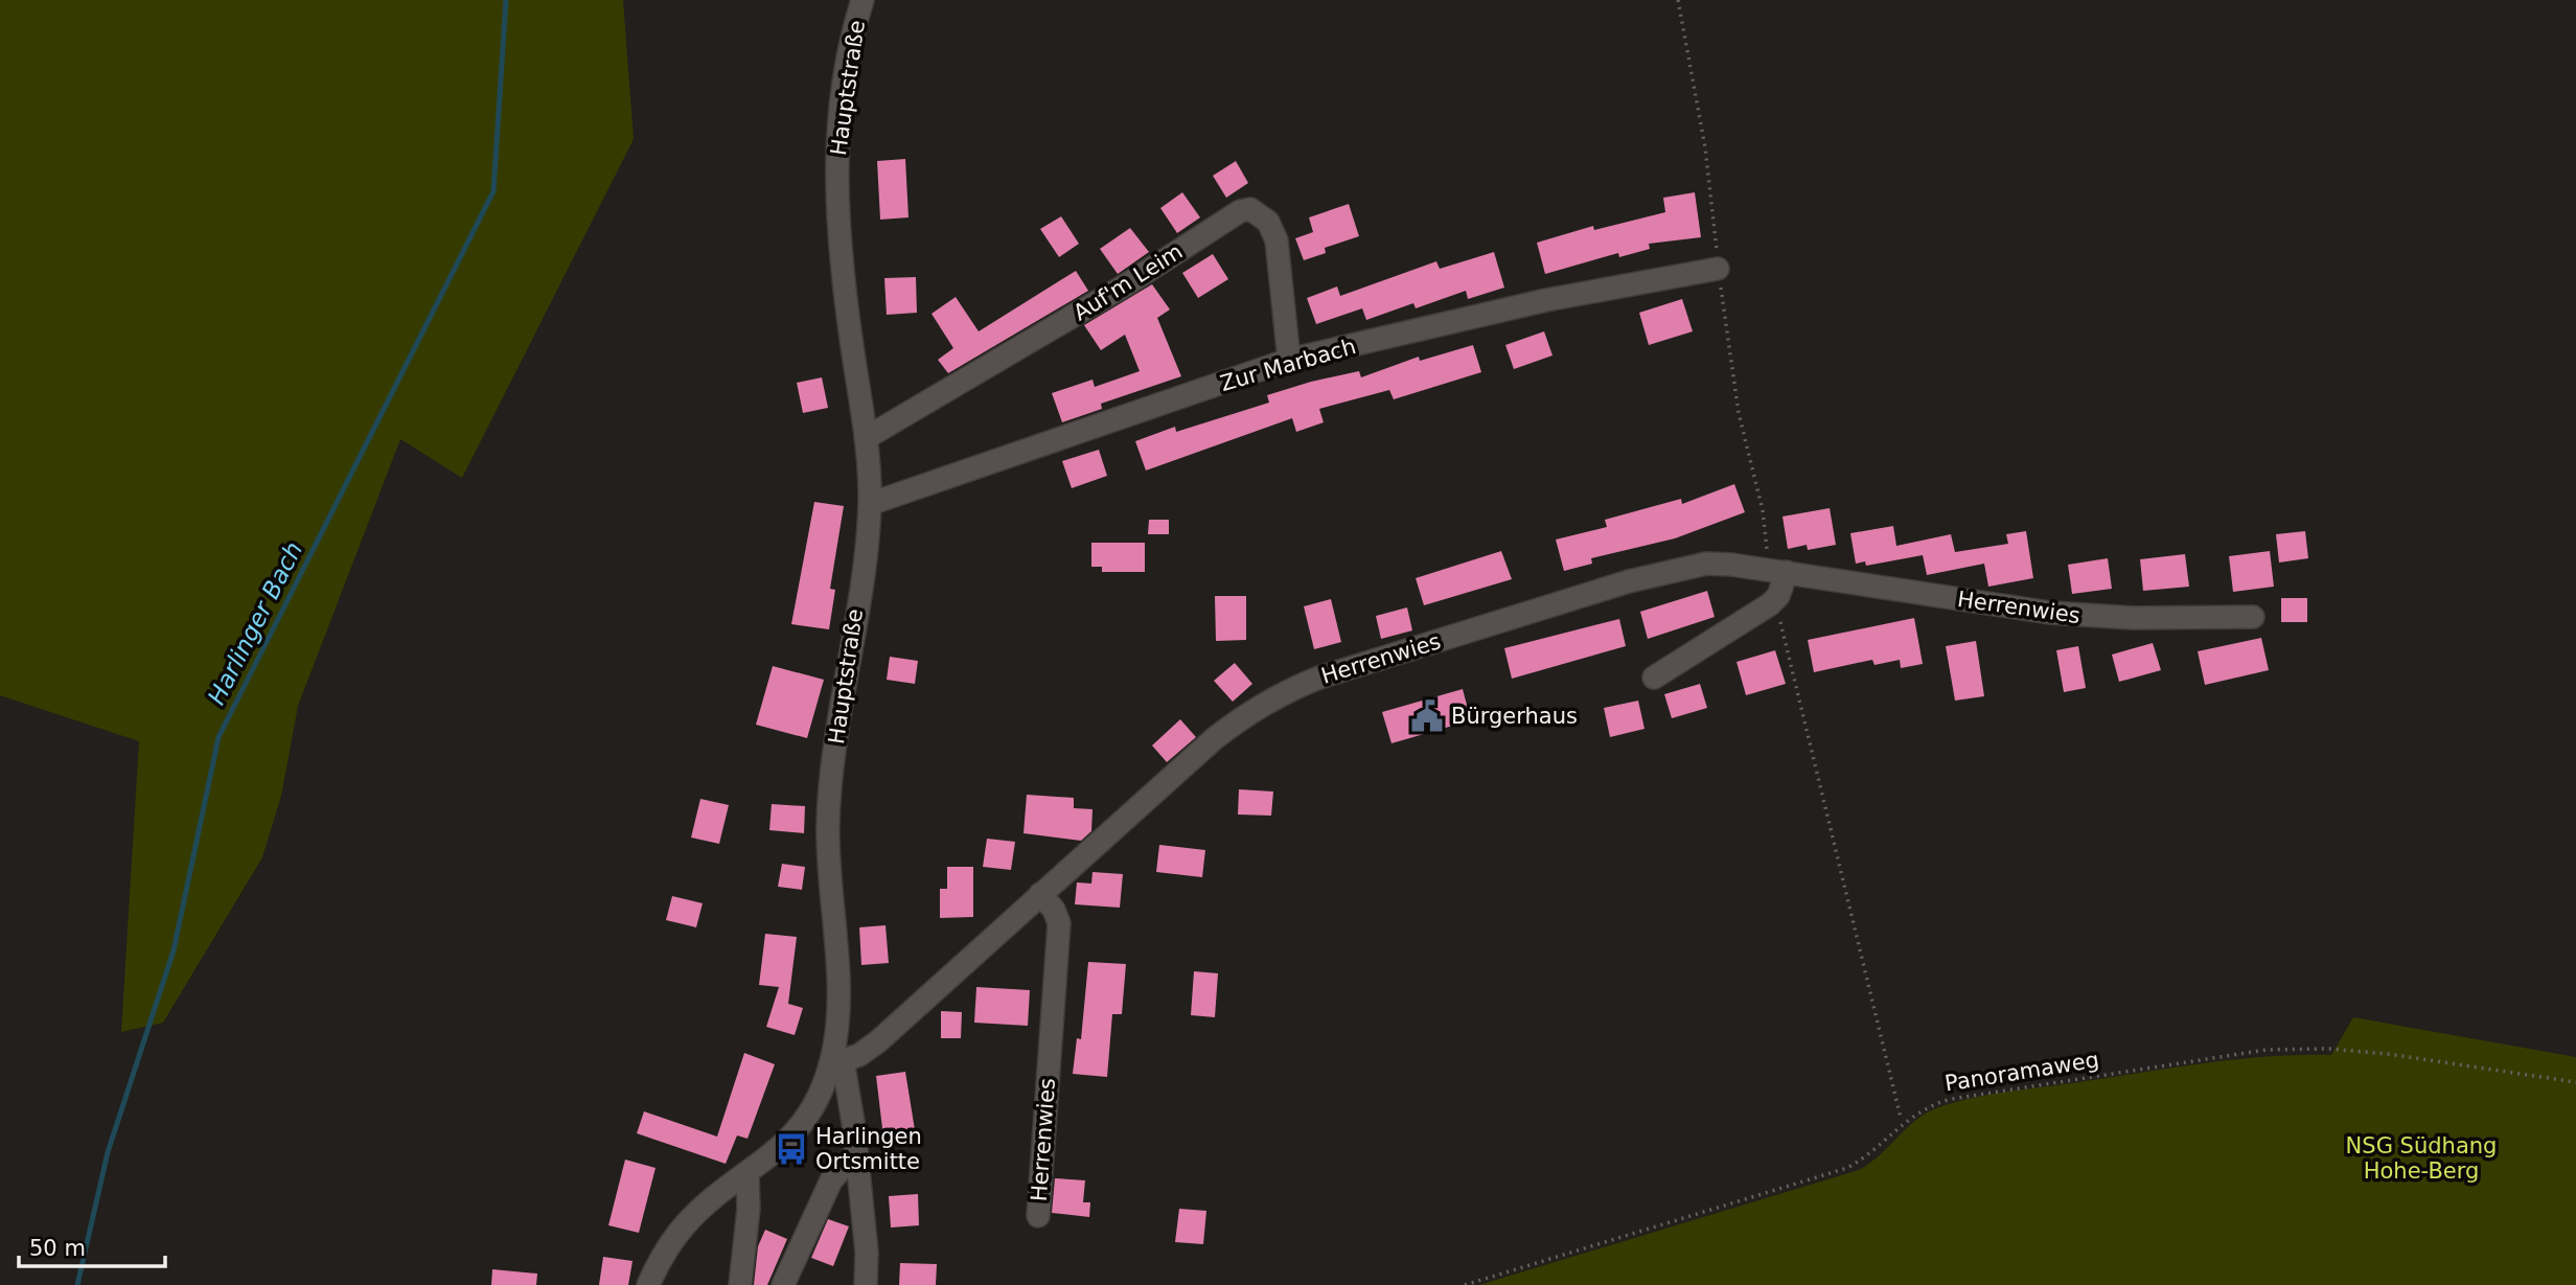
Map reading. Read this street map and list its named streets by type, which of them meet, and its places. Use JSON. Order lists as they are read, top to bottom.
{
  "streets": {
    "street": [
      "Hauptstraße",
      "Auf'm Leim",
      "Zur Marbach",
      "Herrenwies"
    ],
    "path": ["Panoramaweg"]
  },
  "crossings": [
    ["Hauptstraße", "Auf'm Leim"],
    ["Hauptstraße", "Zur Marbach"],
    ["Hauptstraße", "Herrenwies"],
    ["Auf'm Leim", "Zur Marbach"]
  ],
  "water": ["Harlinger Bach"],
  "parks": ["NSG Südhang Hohe-Berg"],
  "places": {
    "public building": ["Bürgerhaus"],
    "bus stop": ["Harlingen Ortsmitte"]
  },
  "scale_bar": "50 m"
}
